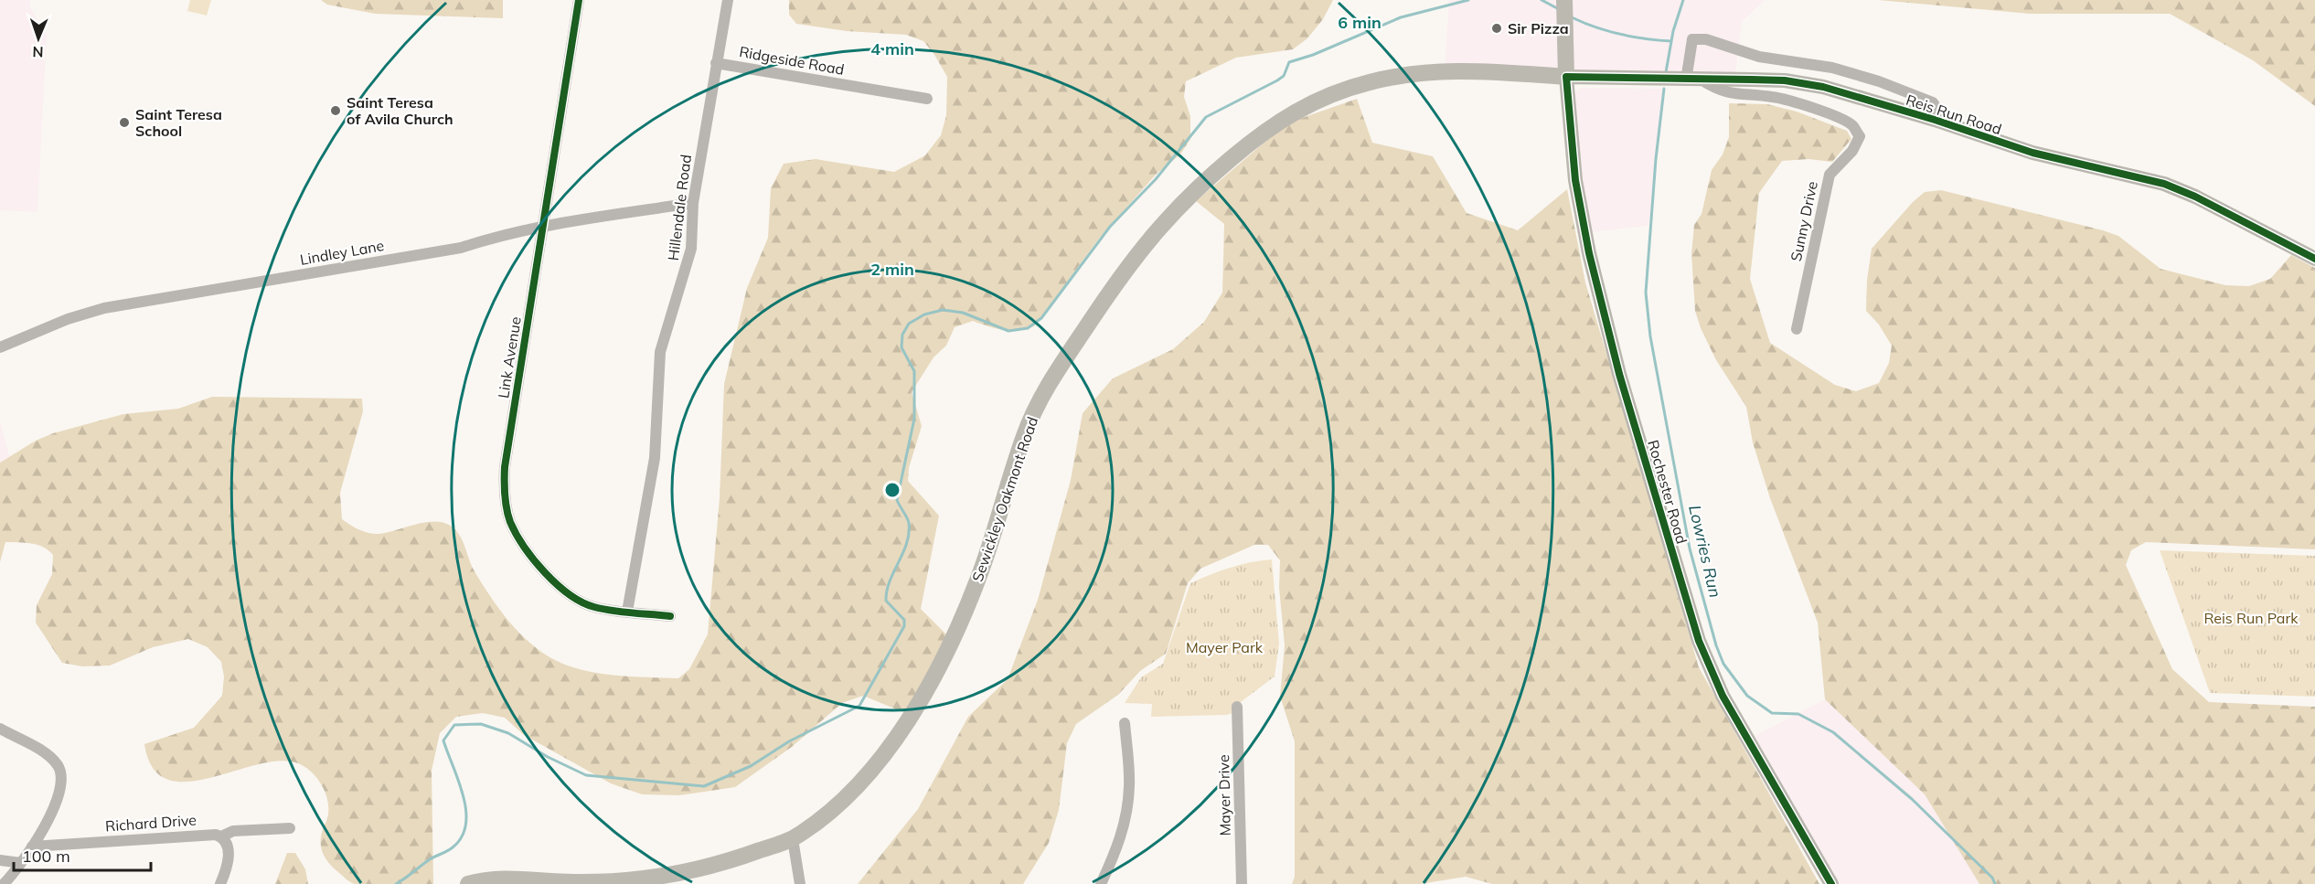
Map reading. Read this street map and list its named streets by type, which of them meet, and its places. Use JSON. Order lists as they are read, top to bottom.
{
  "streets": {
    "main road": ["Rochester Road", "Sewickley Oakmont Road"],
    "street": [
      "Ridgeside Road",
      "Reis Run Road",
      "Hillendale Road",
      "Sunny Drive",
      "Lindley Lane",
      "Link Avenue",
      "Mayer Drive",
      "Richard Drive"
    ]
  },
  "crossings": [
    ["Ridgeside Road", "Hillendale Road"],
    ["Reis Run Road", "Sunny Drive"],
    ["Reis Run Road", "Rochester Road"],
    ["Reis Run Road", "Sewickley Oakmont Road"],
    ["Hillendale Road", "Lindley Lane"],
    ["Hillendale Road", "Link Avenue"],
    ["Lindley Lane", "Link Avenue"],
    ["Rochester Road", "Sewickley Oakmont Road"]
  ],
  "water": ["Lowries Run"],
  "parks": ["Reis Run Park", "Mayer Park"],
  "places": ["Sir Pizza", "Saint Teresa of Avila Church", "Saint Teresa School"],
  "scale_bar": "100 m",
  "north": "bottom",
  "rings": ["6 min", "4 min", "2 min"]
}
